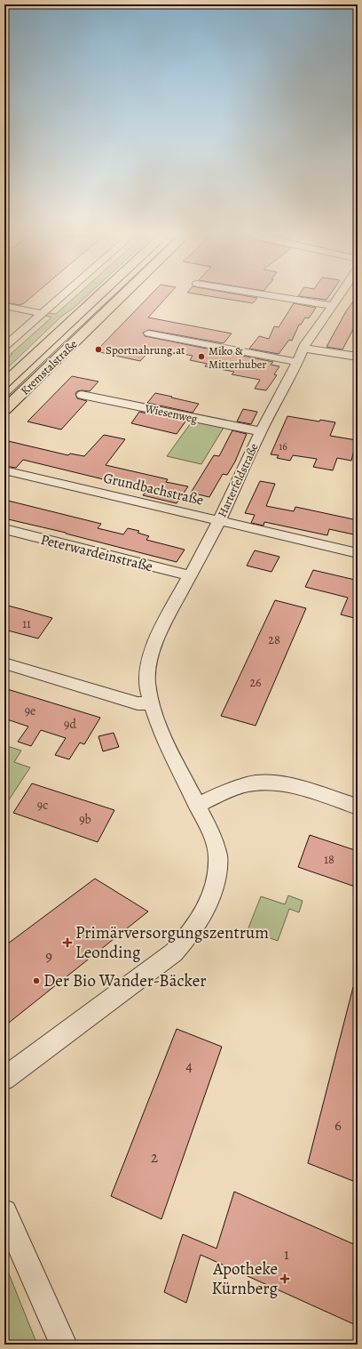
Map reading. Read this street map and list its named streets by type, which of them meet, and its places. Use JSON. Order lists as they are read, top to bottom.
{
  "streets": {
    "main road": ["Kremstalstraße"],
    "street": [
      "Wiesenweg",
      "Harterfeldstraße",
      "Grundbachstraße",
      "Peterwardeinstraße"
    ]
  },
  "crossings": [
    ["Wiesenweg", "Harterfeldstraße"],
    ["Harterfeldstraße", "Grundbachstraße"],
    ["Harterfeldstraße", "Peterwardeinstraße"]
  ],
  "places": {
    "other": ["Sportnahrung.at", "Miko & Mitterhuber", "Der Bio Wander-Bäcker"],
    "health": ["Primärversorgungszentrum Leonding", "Apotheke Kürnberg"]
  },
  "house_numbers": [
    "16",
    "11",
    "28",
    "26",
    "9e",
    "9d",
    "9c",
    "9b",
    "18",
    "9",
    "4",
    "6",
    "2",
    "1"
  ]
}
